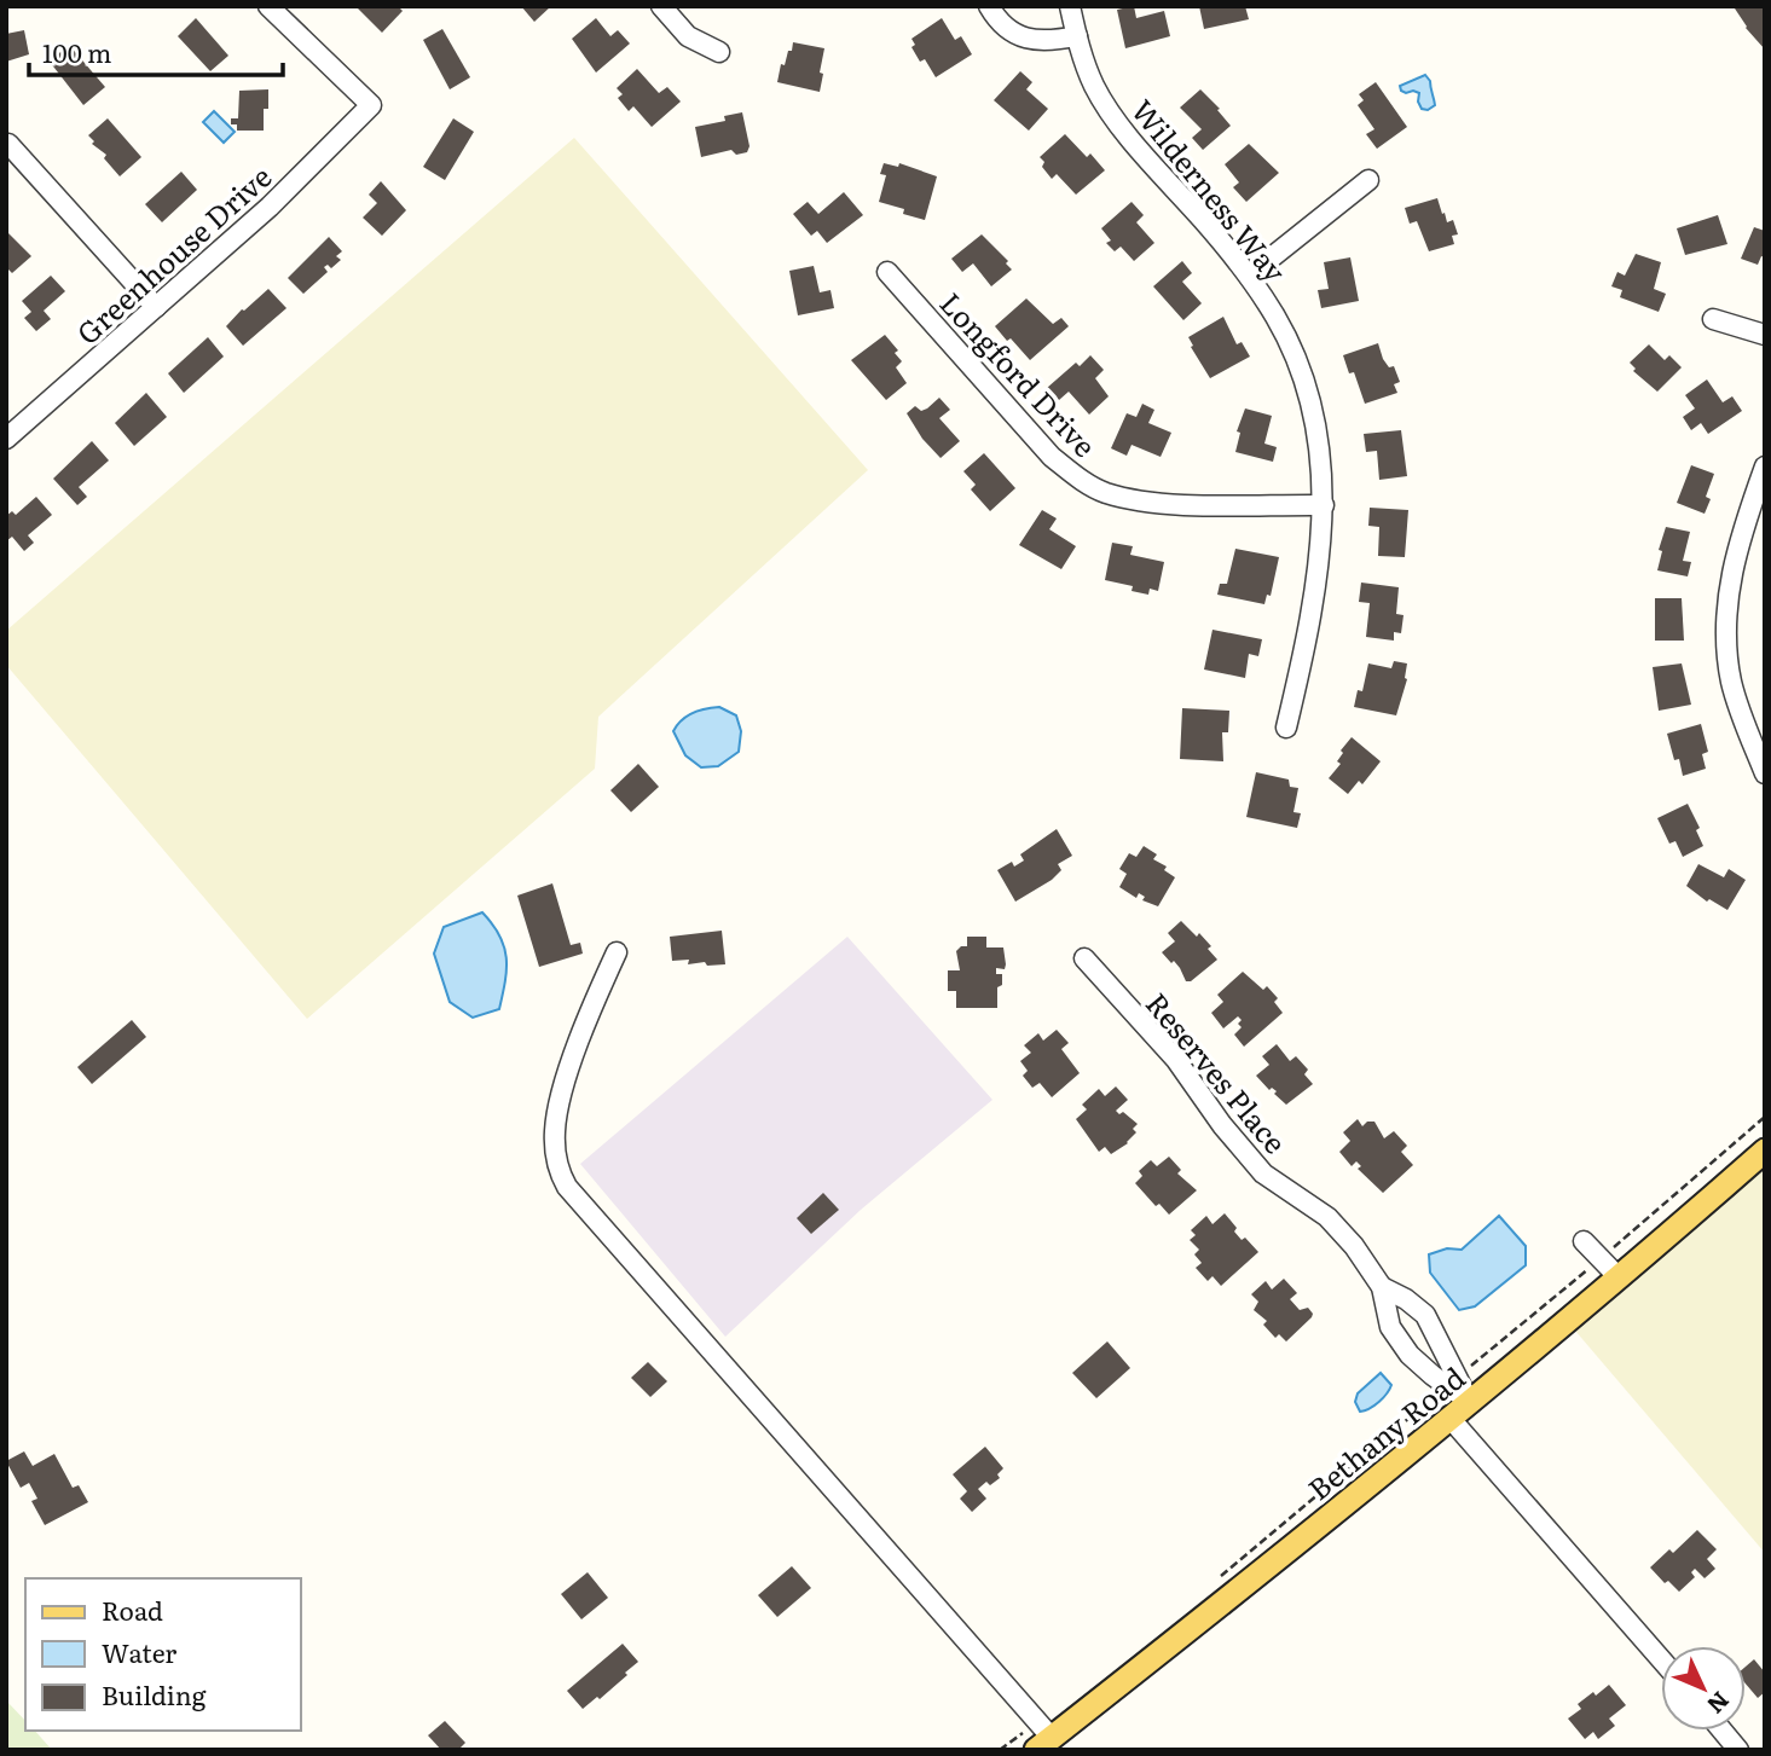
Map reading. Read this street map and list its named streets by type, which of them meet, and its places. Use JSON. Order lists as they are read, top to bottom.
{
  "streets": {
    "main road": ["Bethany Road"],
    "street": [
      "Wilderness Way",
      "Greenhouse Drive",
      "Longford Drive",
      "Reserves Place"
    ]
  },
  "crossings": [
    ["Wilderness Way", "Longford Drive"],
    ["Reserves Place", "Bethany Road"]
  ],
  "legend": ["Road", "Water", "Building"],
  "scale_bar": "100 m",
  "north": "bottom right"
}
